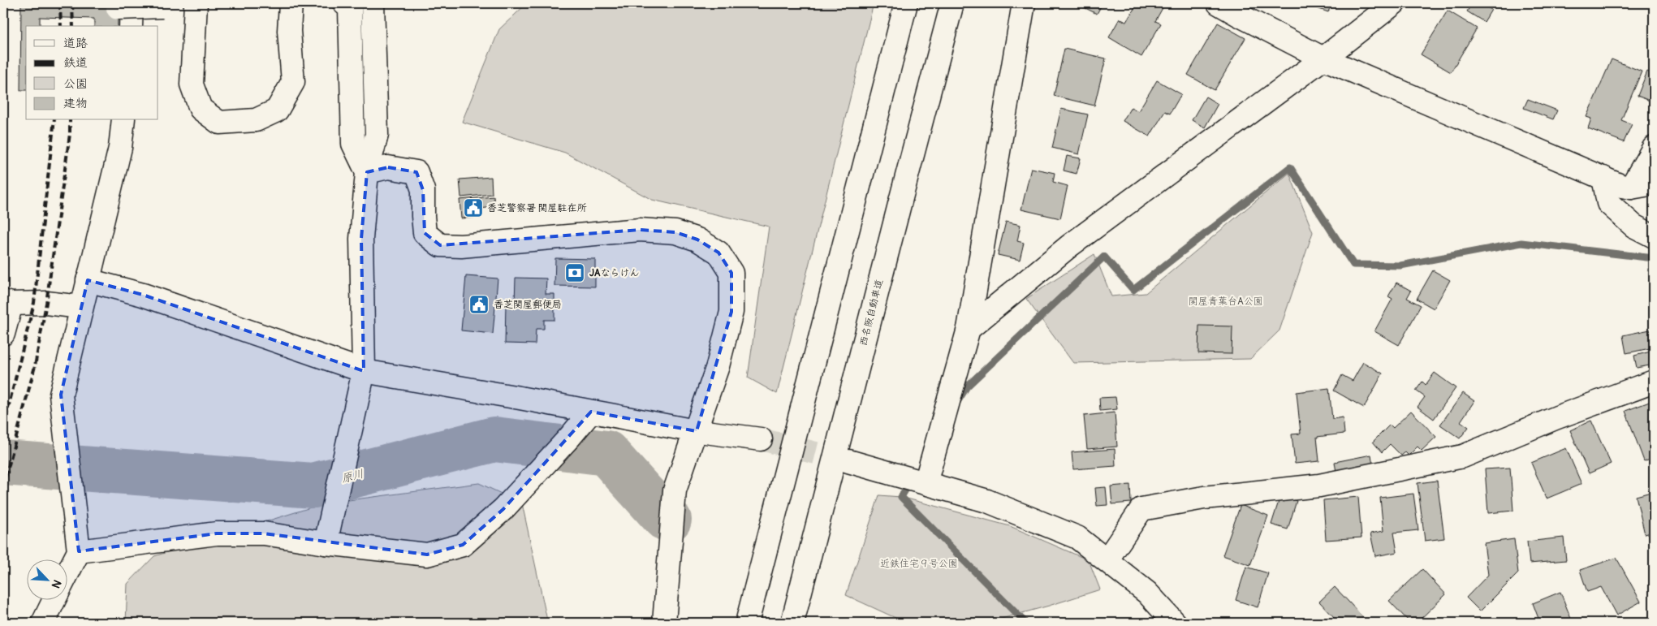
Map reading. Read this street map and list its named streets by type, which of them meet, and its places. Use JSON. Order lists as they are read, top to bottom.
{
  "streets": {
    "main road": ["西名阪自動車道"]
  },
  "water": ["原川"],
  "parks": ["関屋青葉台A公園", "近鉄住宅９号公園"],
  "places": {
    "public building": ["香芝警察署 関屋駐在所", "香芝関屋郵便局"],
    "bank": ["JAならけん"]
  },
  "legend": [
    "道路",
    "鉄道",
    "公園",
    "建物"
  ],
  "north": "bottom right"
}
